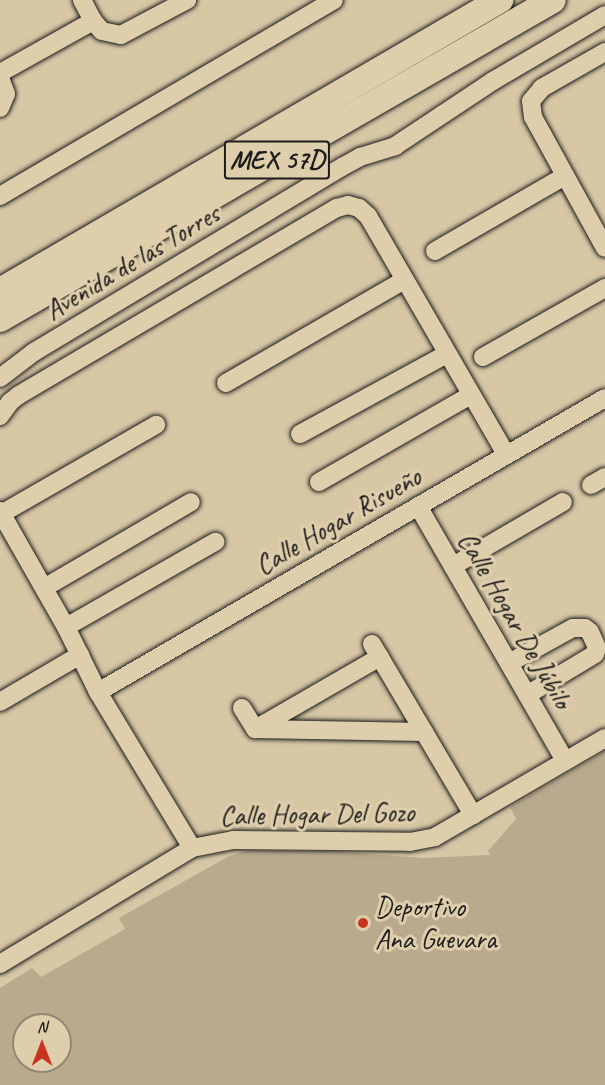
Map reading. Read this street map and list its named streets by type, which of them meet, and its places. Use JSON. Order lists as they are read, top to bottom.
{
  "streets": {
    "highway": ["MEX 57D"],
    "street": [
      "Avenida de las Torres",
      "Calle Hogar Risueño",
      "Calle Hogar De Júbilo",
      "Calle Hogar Del Gozo"
    ]
  },
  "crossings": [
    ["Calle Hogar Risueño", "Calle Hogar De Júbilo"],
    ["Calle Hogar De Júbilo", "Calle Hogar Del Gozo"]
  ],
  "places": ["Deportivo Ana Guevara"],
  "north": "top"
}
